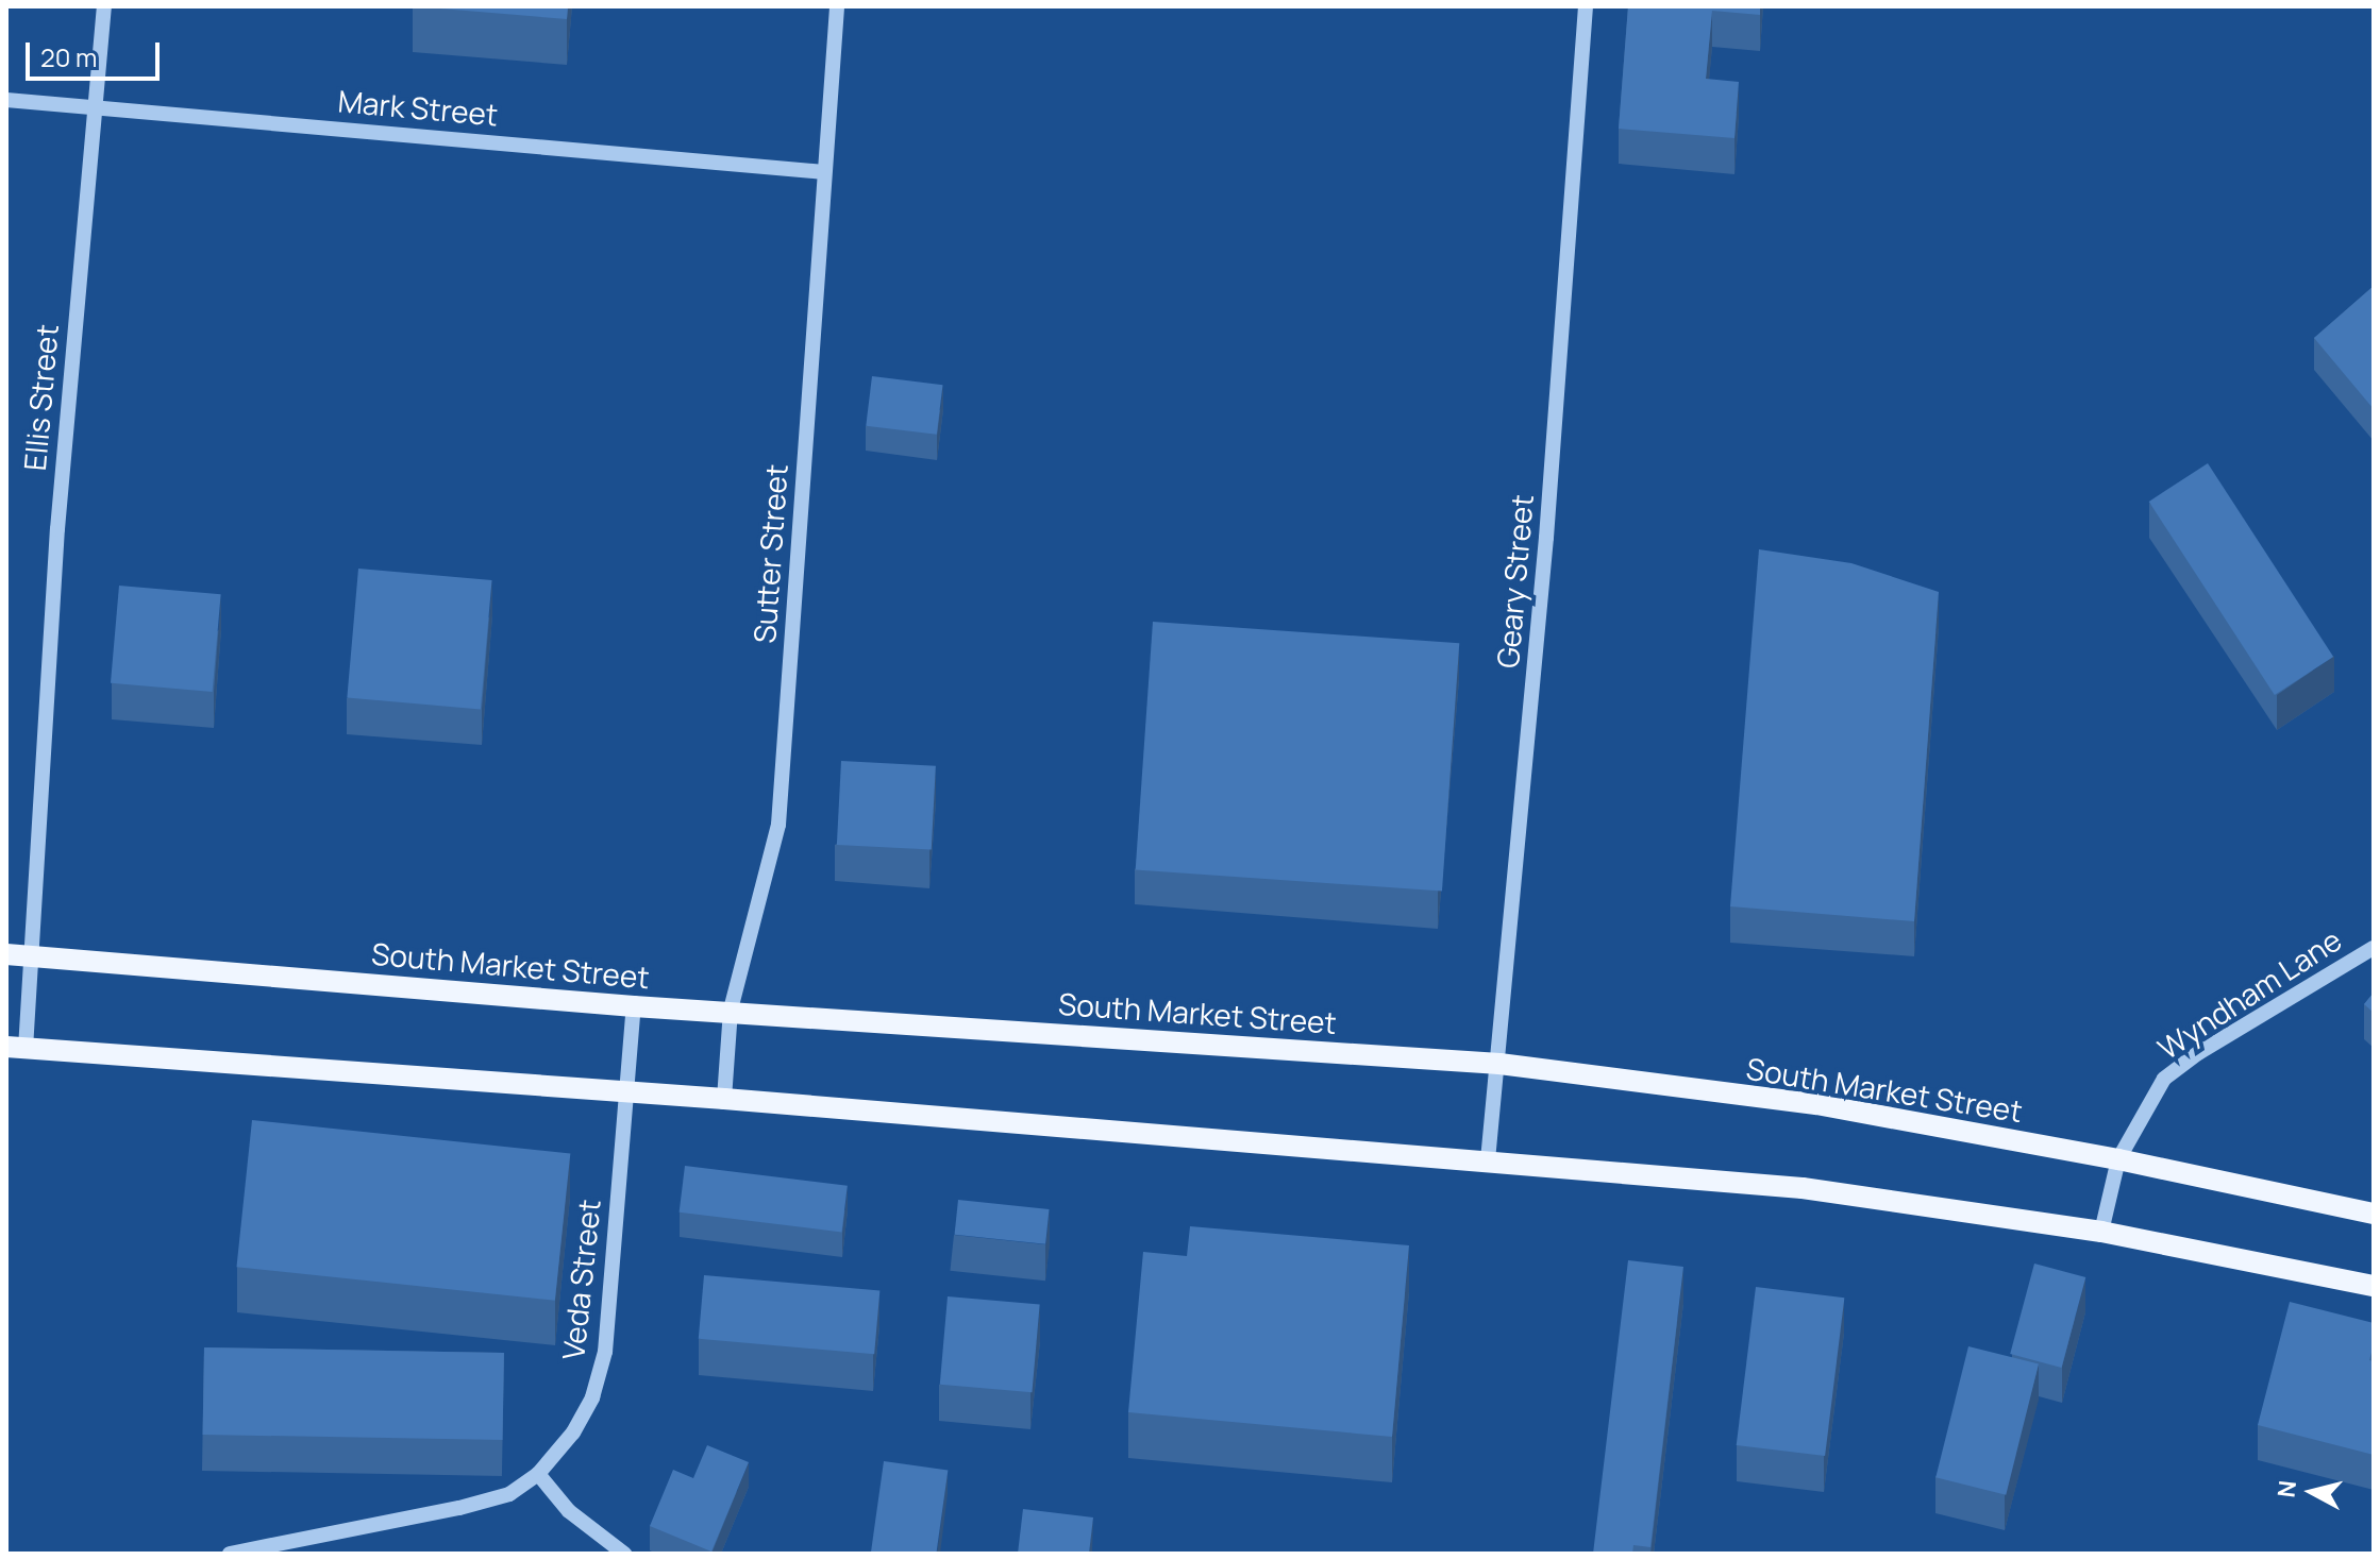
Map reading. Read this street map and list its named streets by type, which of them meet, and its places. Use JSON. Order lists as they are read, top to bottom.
{
  "streets": {
    "main road": ["South Market Street"],
    "street": [
      "Mark Street",
      "Ellis Street",
      "Sutter Street",
      "Geary Street",
      "Wyndham Lane",
      "Veda Street"
    ]
  },
  "crossings": [
    ["Mark Street", "Ellis Street"],
    ["Mark Street", "Sutter Street"],
    ["Ellis Street", "South Market Street"],
    ["Sutter Street", "South Market Street"],
    ["Geary Street", "South Market Street"],
    ["South Market Street", "Wyndham Lane"],
    ["South Market Street", "Veda Street"]
  ],
  "scale_bar": "20 m",
  "north": "left"
}
